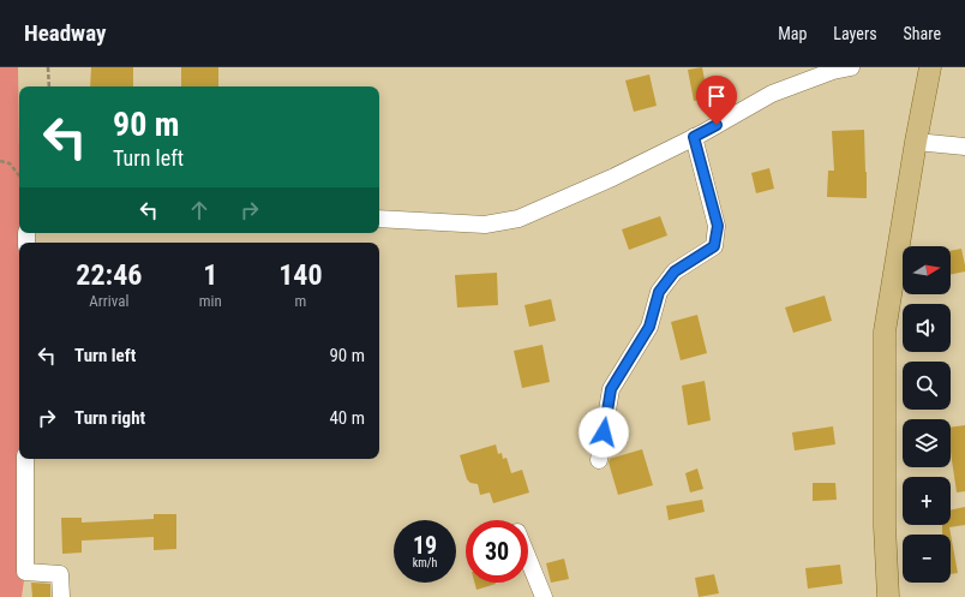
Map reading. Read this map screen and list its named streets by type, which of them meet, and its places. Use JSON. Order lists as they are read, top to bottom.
{
  "north": "right",
  "page": {
    "header": "Headway",
    "nav": ["Map", "Layers", "Share"],
    "turn": ["90 m", "Turn left"],
    "eta": [
      "22:46",
      "Arrival",
      "1",
      "min",
      "140",
      "m"
    ],
    "map_buttons": ["+", "−"],
    "list": [
      {
        "name": "Turn left",
        "value": "90 m"
      },
      {
        "name": "Turn right",
        "value": "40 m"
      }
    ],
    "speed": "19 km/h",
    "limit": "30"
  }
}
